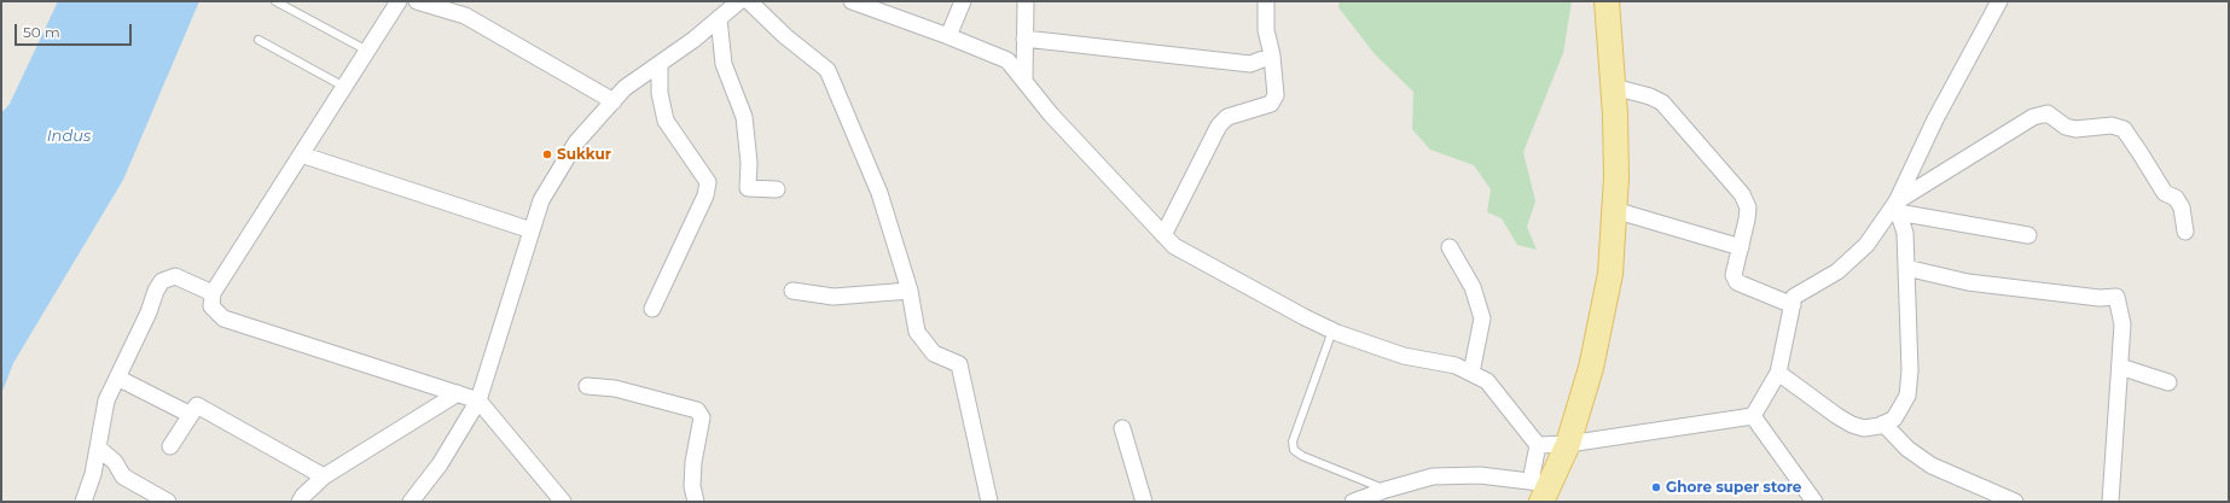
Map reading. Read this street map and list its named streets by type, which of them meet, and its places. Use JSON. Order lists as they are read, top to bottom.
{
  "water": ["Indus"],
  "places": ["Sukkur", "Ghore super store"],
  "scale_bar": "50 m"
}
